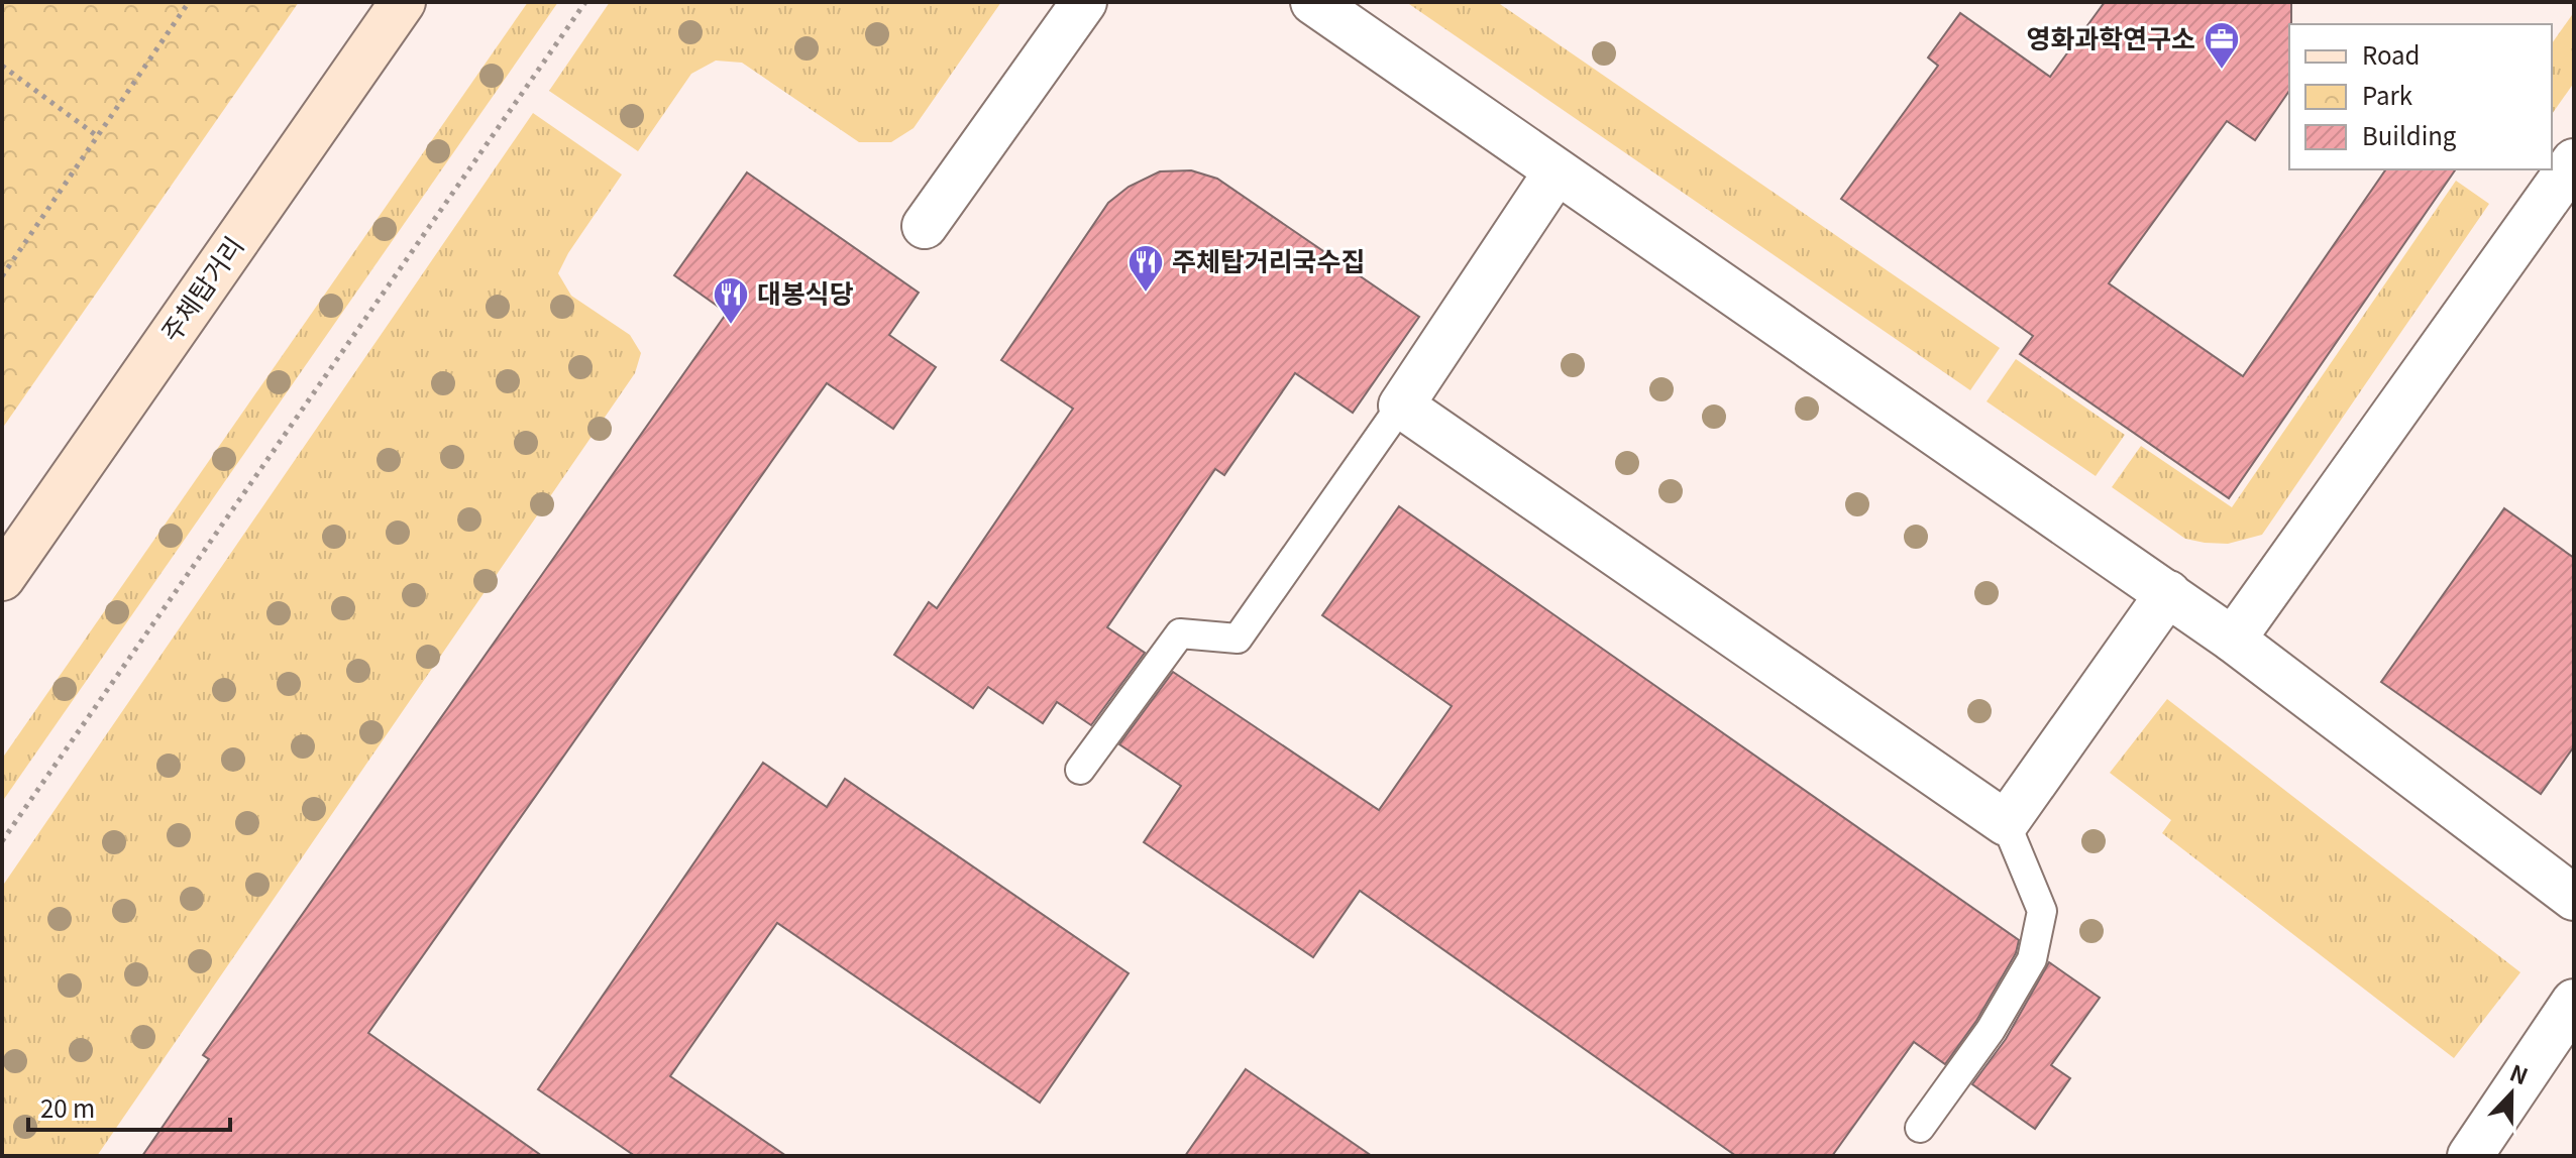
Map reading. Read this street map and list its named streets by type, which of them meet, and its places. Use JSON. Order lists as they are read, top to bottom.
{
  "streets": {
    "main road": ["주체탑거리"]
  },
  "places": {
    "office": ["영화과학연구소"],
    "restaurant": ["주체탑거리국수집", "대봉식당"]
  },
  "legend": ["Road", "Park", "Building"],
  "scale_bar": "20 m",
  "north": "top"
}
